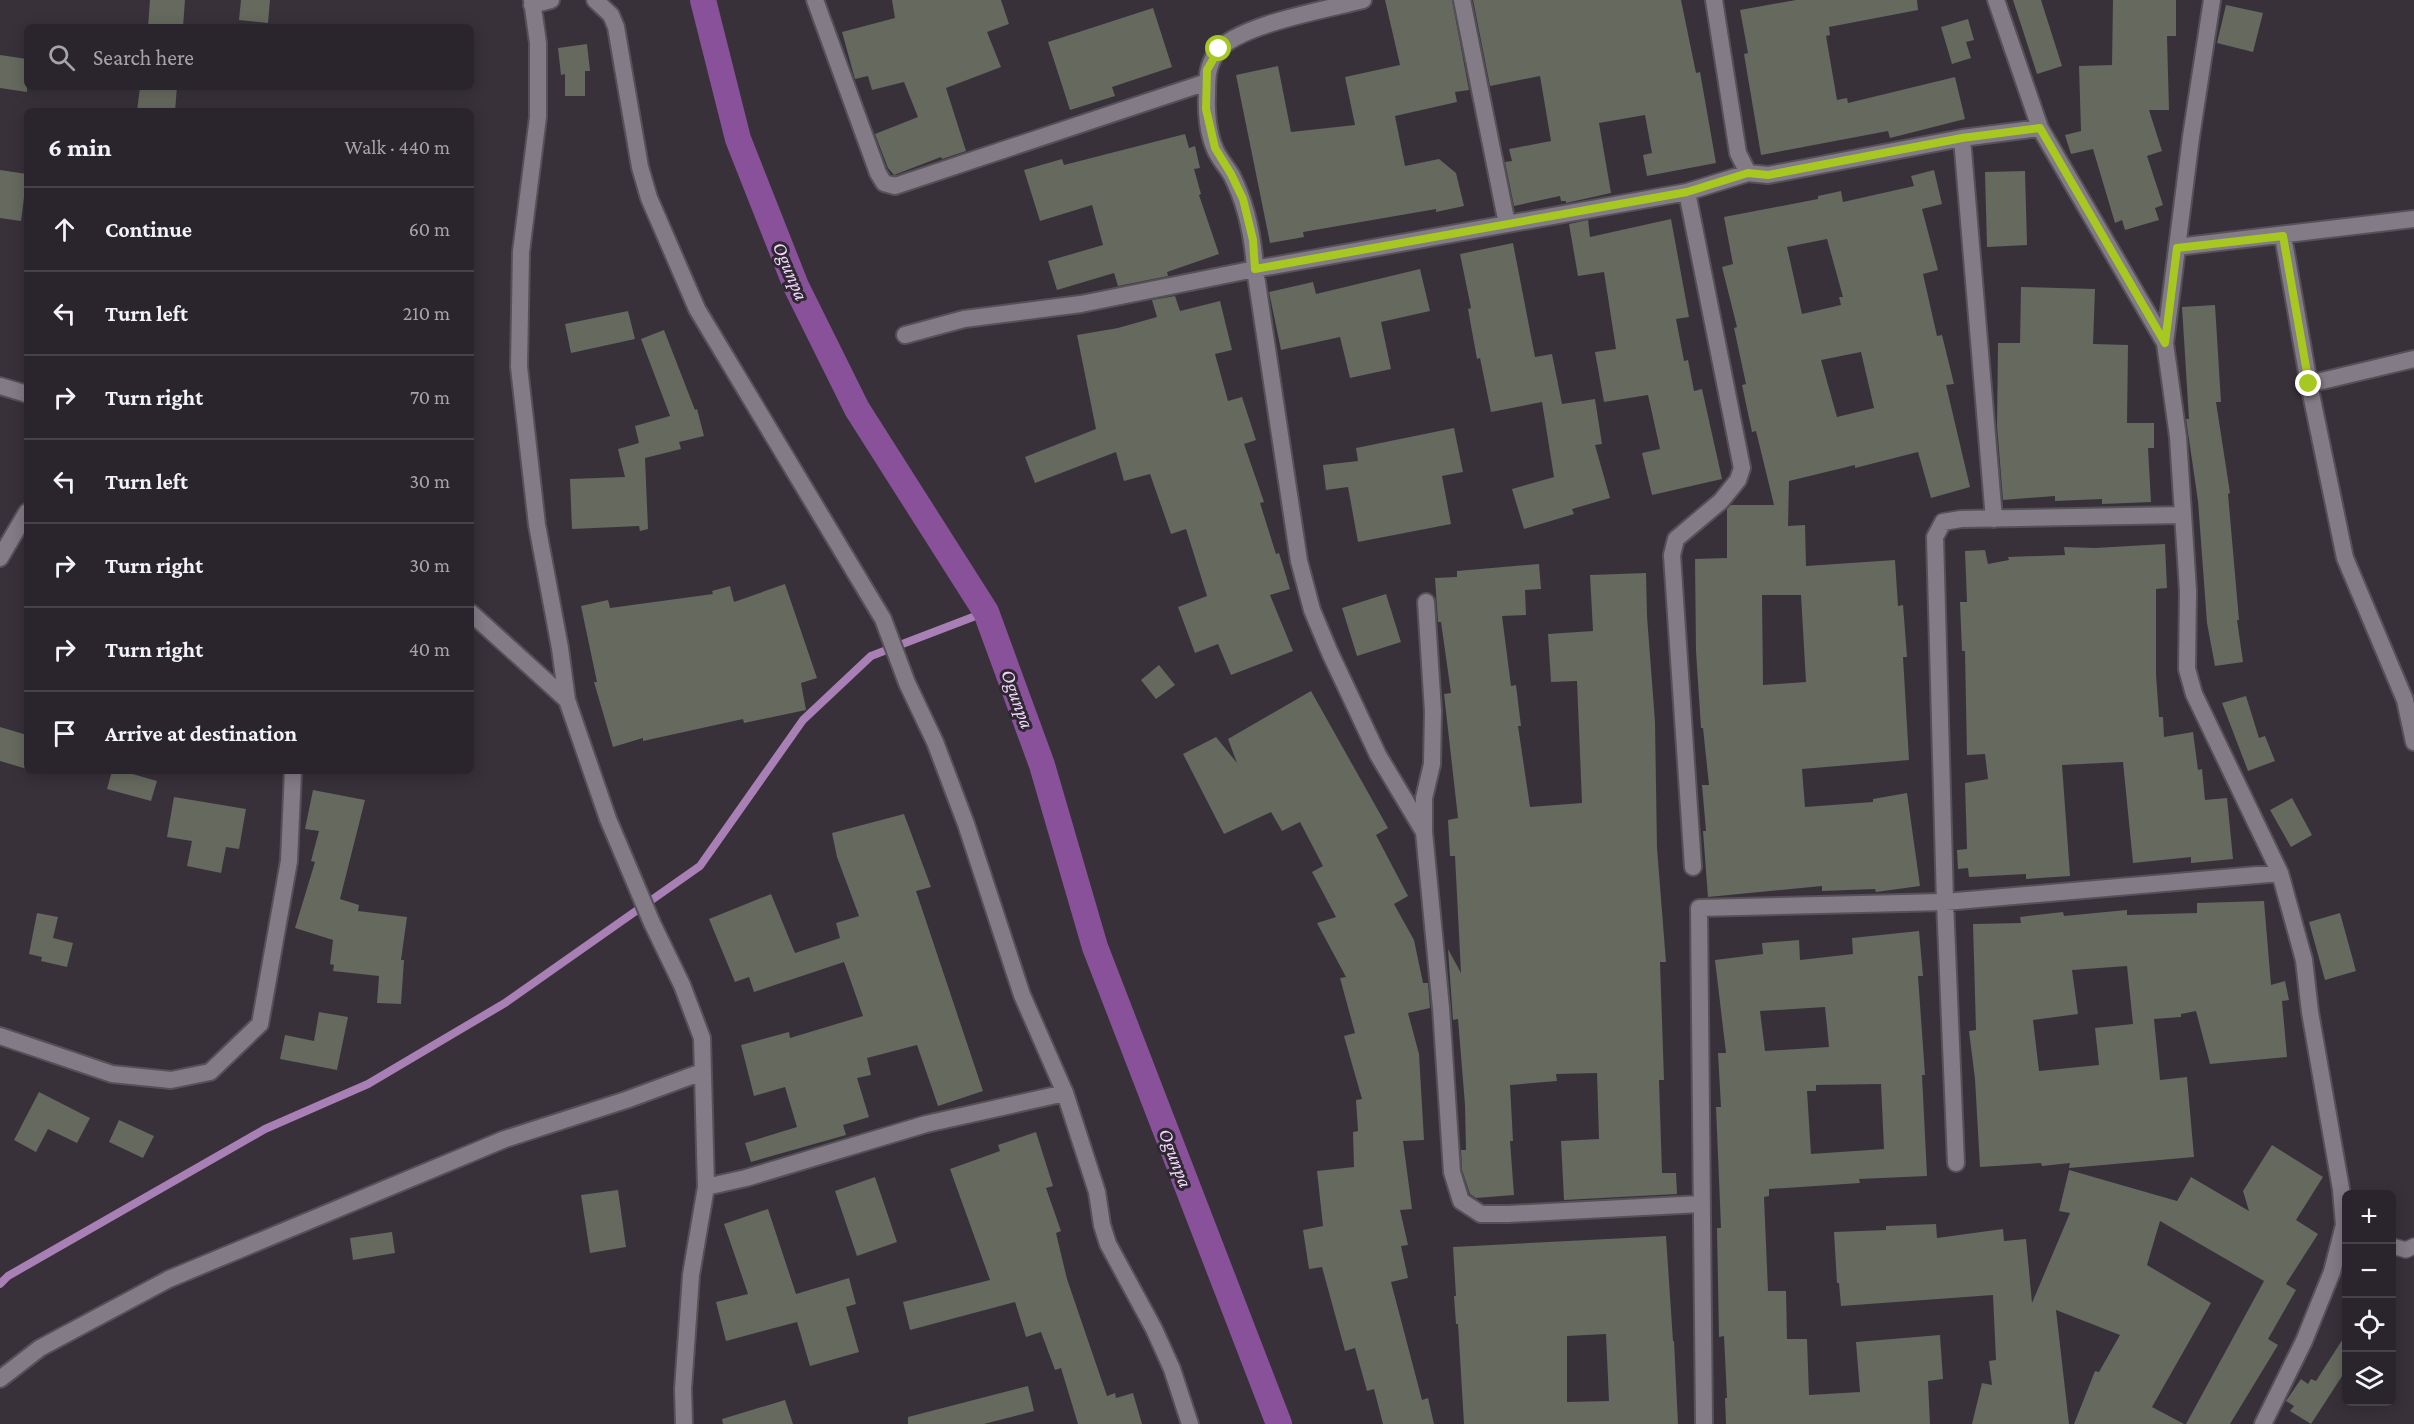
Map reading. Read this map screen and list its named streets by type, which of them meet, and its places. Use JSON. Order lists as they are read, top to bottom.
{
  "water": ["Ogunpa"],
  "page": {
    "search": "Search here",
    "heading": ["6 min", "Walk · 440 m"],
    "list": [
      ["Continue", "60 m"],
      ["Turn left", "210 m"],
      ["Turn right", "70 m"],
      ["Turn left", "30 m"],
      ["Turn right", "30 m"],
      ["Turn right", "40 m"],
      "Arrive at destination"
    ],
    "map_buttons": ["+", "−"]
  }
}
